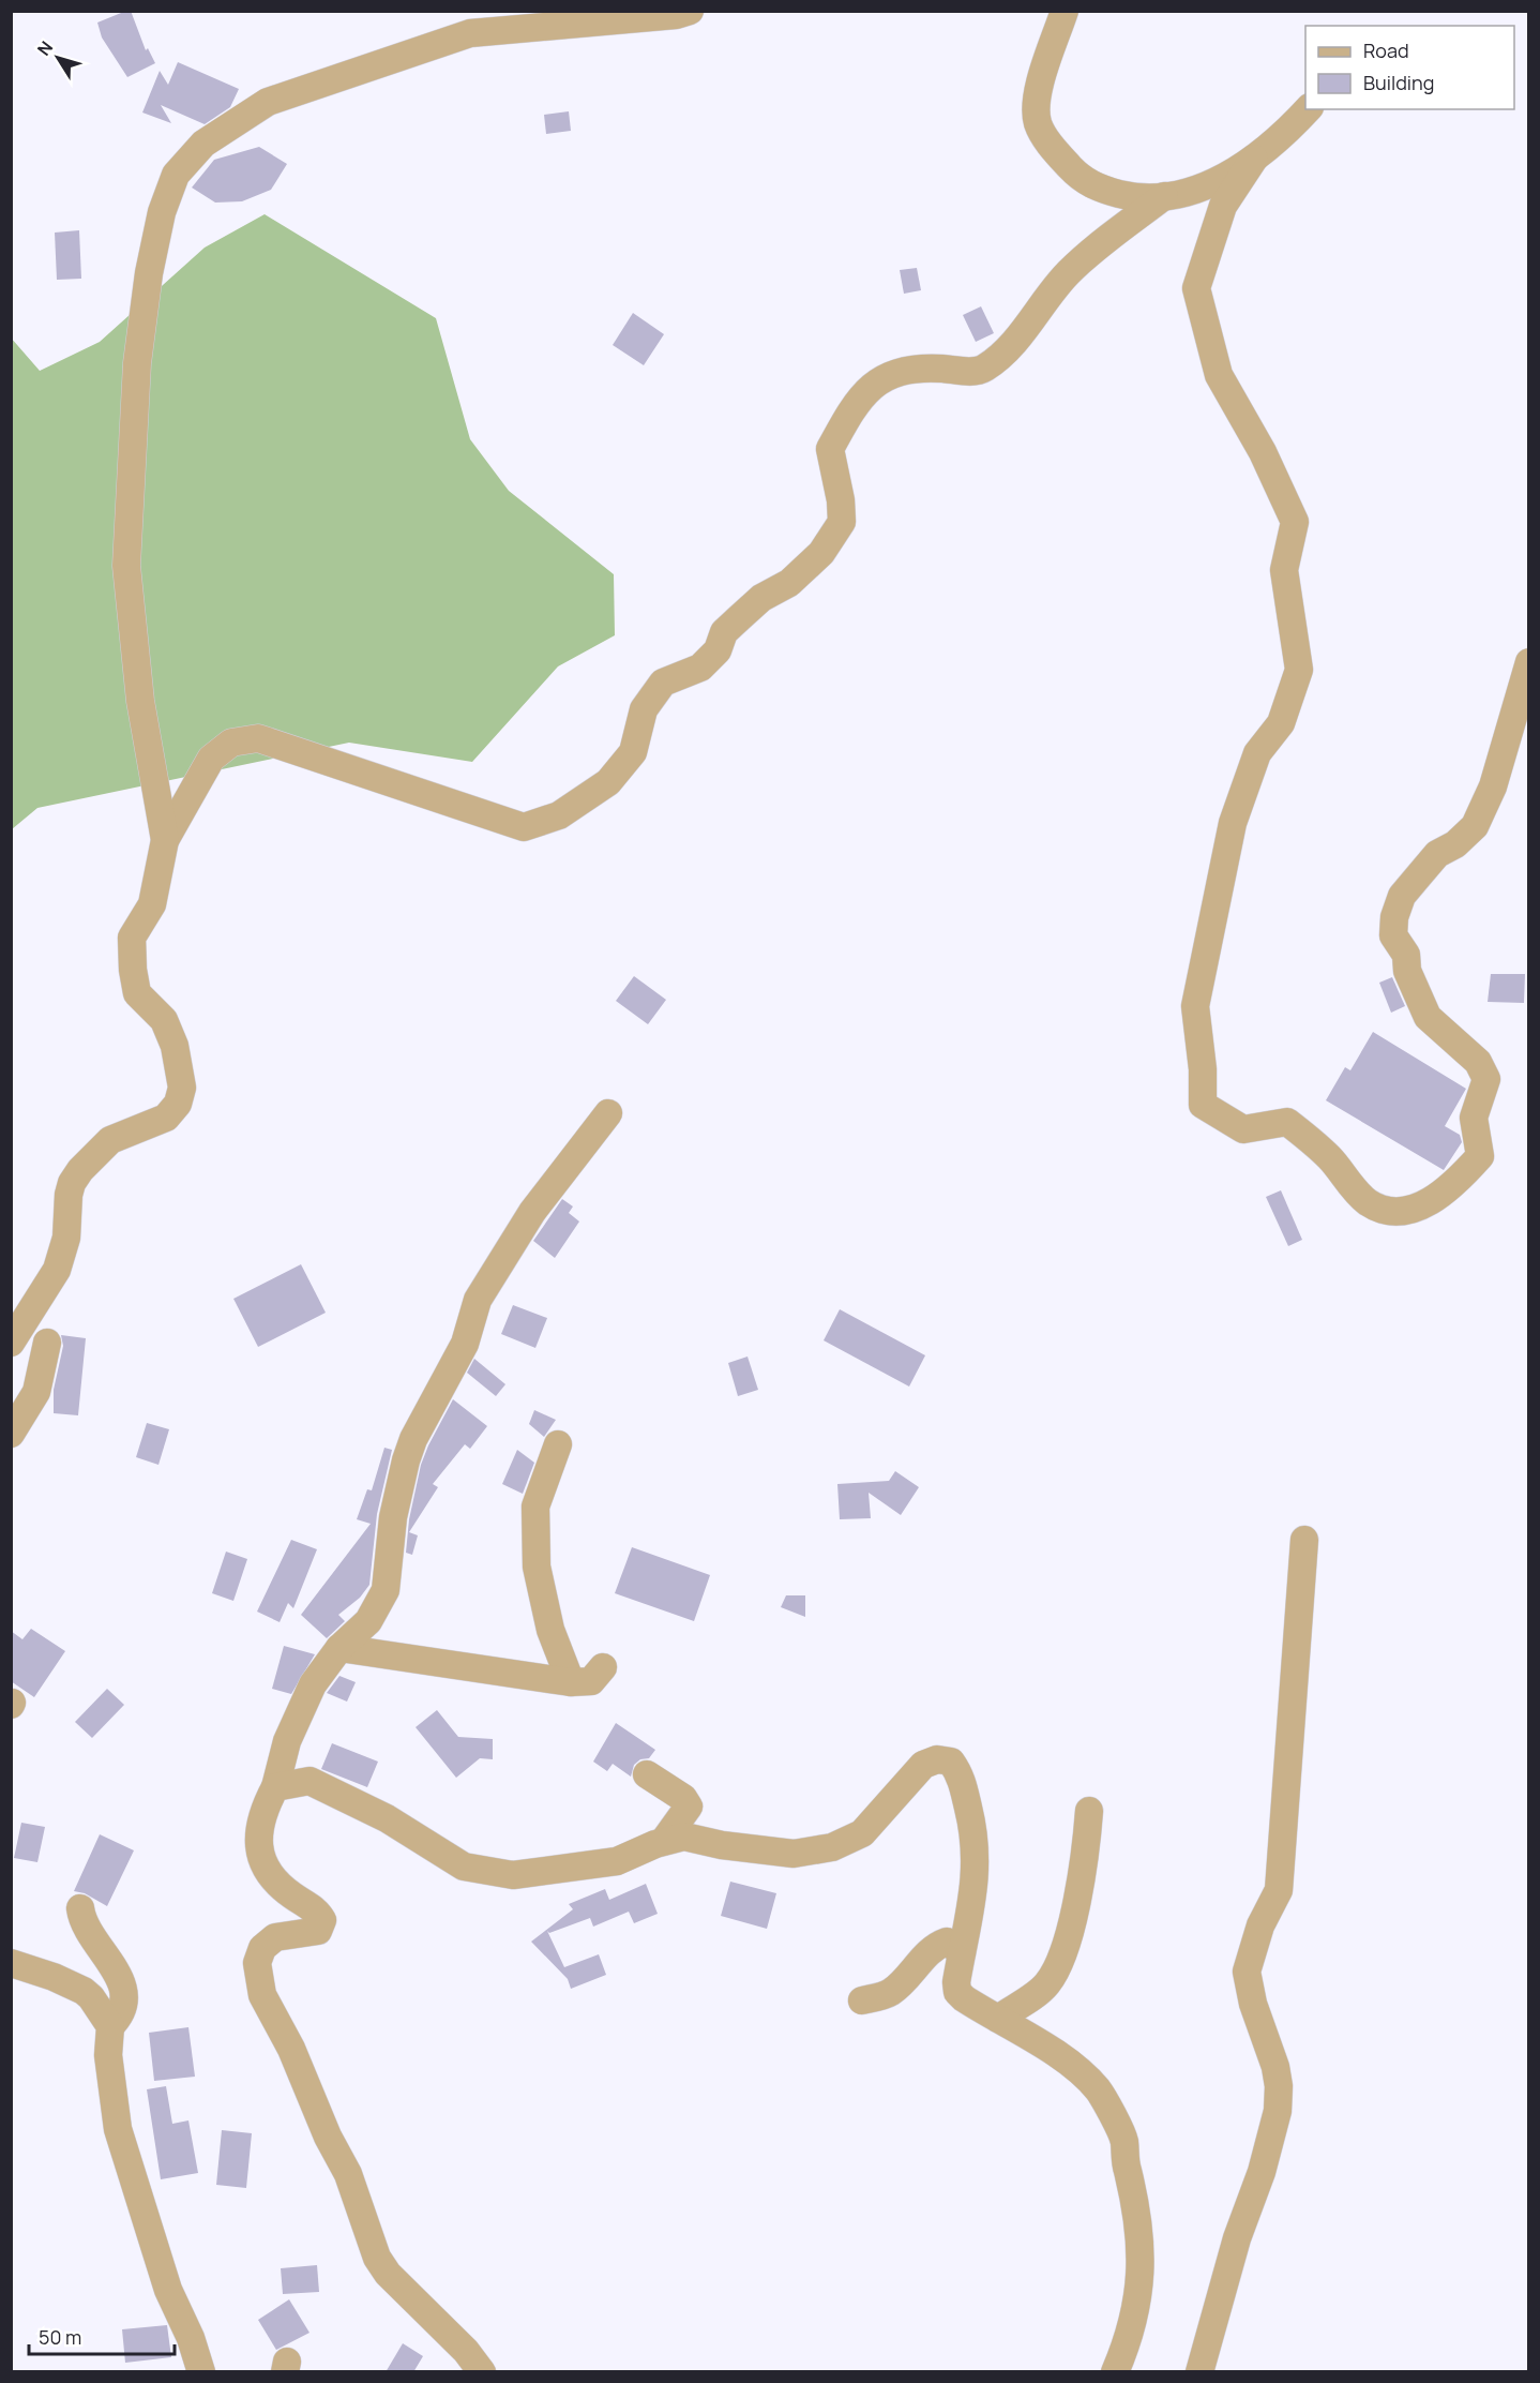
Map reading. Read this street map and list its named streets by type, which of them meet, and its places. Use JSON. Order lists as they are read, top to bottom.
{
  "legend": ["Road", "Building"],
  "scale_bar": "50 m",
  "north": "top left"
}
